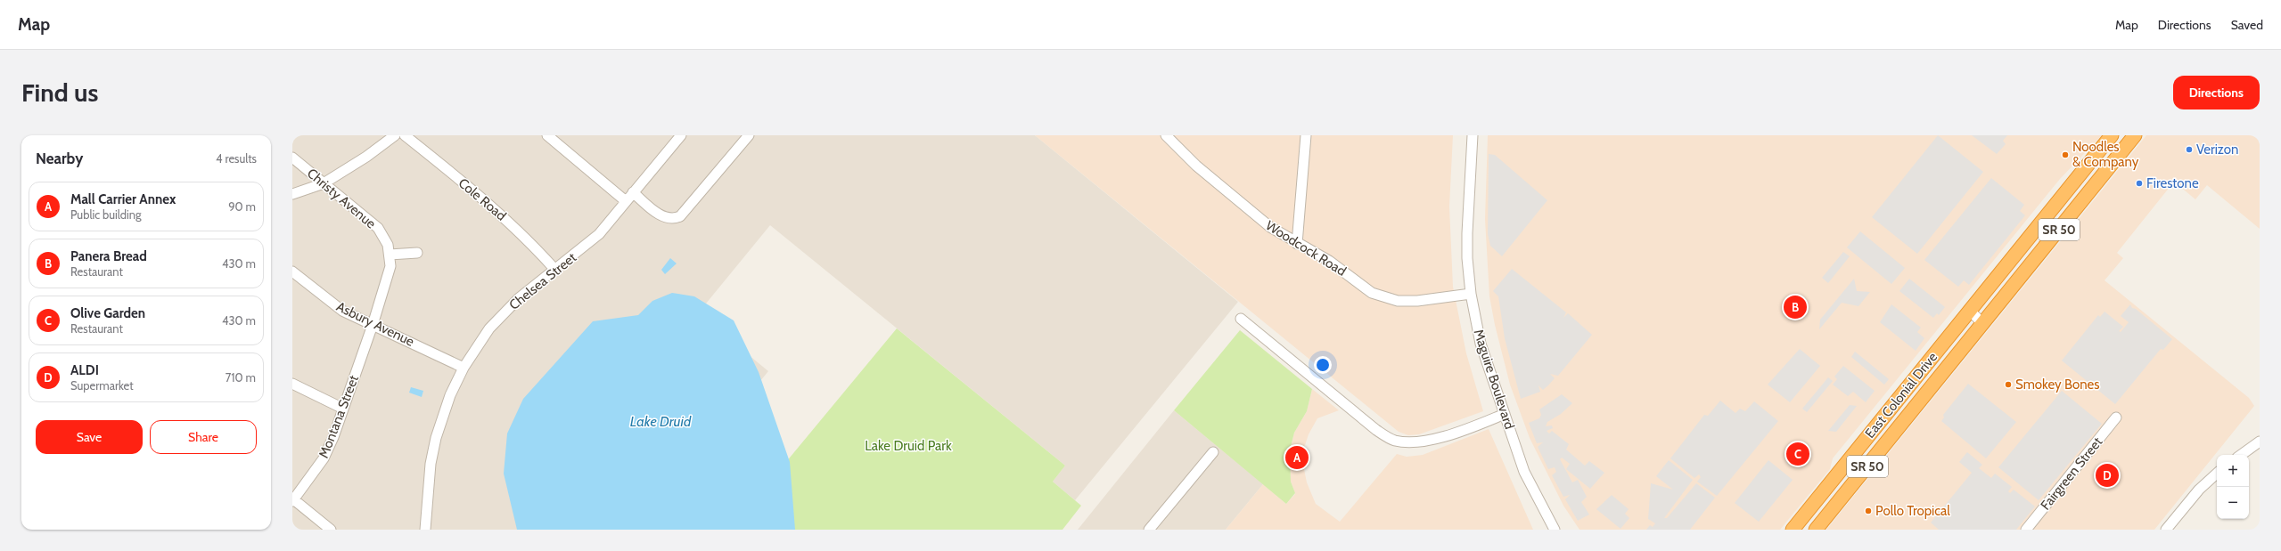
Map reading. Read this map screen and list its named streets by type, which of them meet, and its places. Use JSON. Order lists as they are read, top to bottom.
{
  "streets": {
    "highway": ["SR 50", "East Colonial Drive"],
    "street": [
      "Christy Avenue",
      "Cole Road",
      "Woodcock Road",
      "Chelsea Street",
      "Asbury Avenue",
      "Maguire Boulevard",
      "Montana Street",
      "Fairgreen Street"
    ]
  },
  "crossings": [
    ["Christy Avenue", "Asbury Avenue"],
    ["Christy Avenue", "Montana Street"],
    ["Cole Road", "Chelsea Street"],
    ["Woodcock Road", "Maguire Boulevard"],
    ["Chelsea Street", "Asbury Avenue"],
    ["Asbury Avenue", "Montana Street"]
  ],
  "water": ["Lake Druid"],
  "parks": ["Lake Druid Park"],
  "places": [
    "Verizon",
    "Noodles & Company",
    "Firestone",
    "Smokey Bones",
    "Pollo Tropical"
  ],
  "page": {
    "header": "Map",
    "nav": ["Map", "Directions", "Saved"],
    "buttons": [
      "Directions",
      ["Save", "Share"]
    ],
    "title": "Find us",
    "heading": ["Nearby", "4 results"],
    "list": [
      {
        "mark": "A",
        "name": "Mall Carrier Annex",
        "note": "Public building",
        "value": "90 m"
      },
      {
        "mark": "B",
        "name": "Panera Bread",
        "note": "Restaurant",
        "value": "430 m"
      },
      {
        "mark": "C",
        "name": "Olive Garden",
        "note": "Restaurant",
        "value": "430 m"
      },
      {
        "mark": "D",
        "name": "ALDI",
        "note": "Supermarket",
        "value": "710 m"
      }
    ],
    "pins": [
      "B",
      "C",
      "A",
      "D"
    ],
    "map_buttons": ["+", "−"]
  }
}
